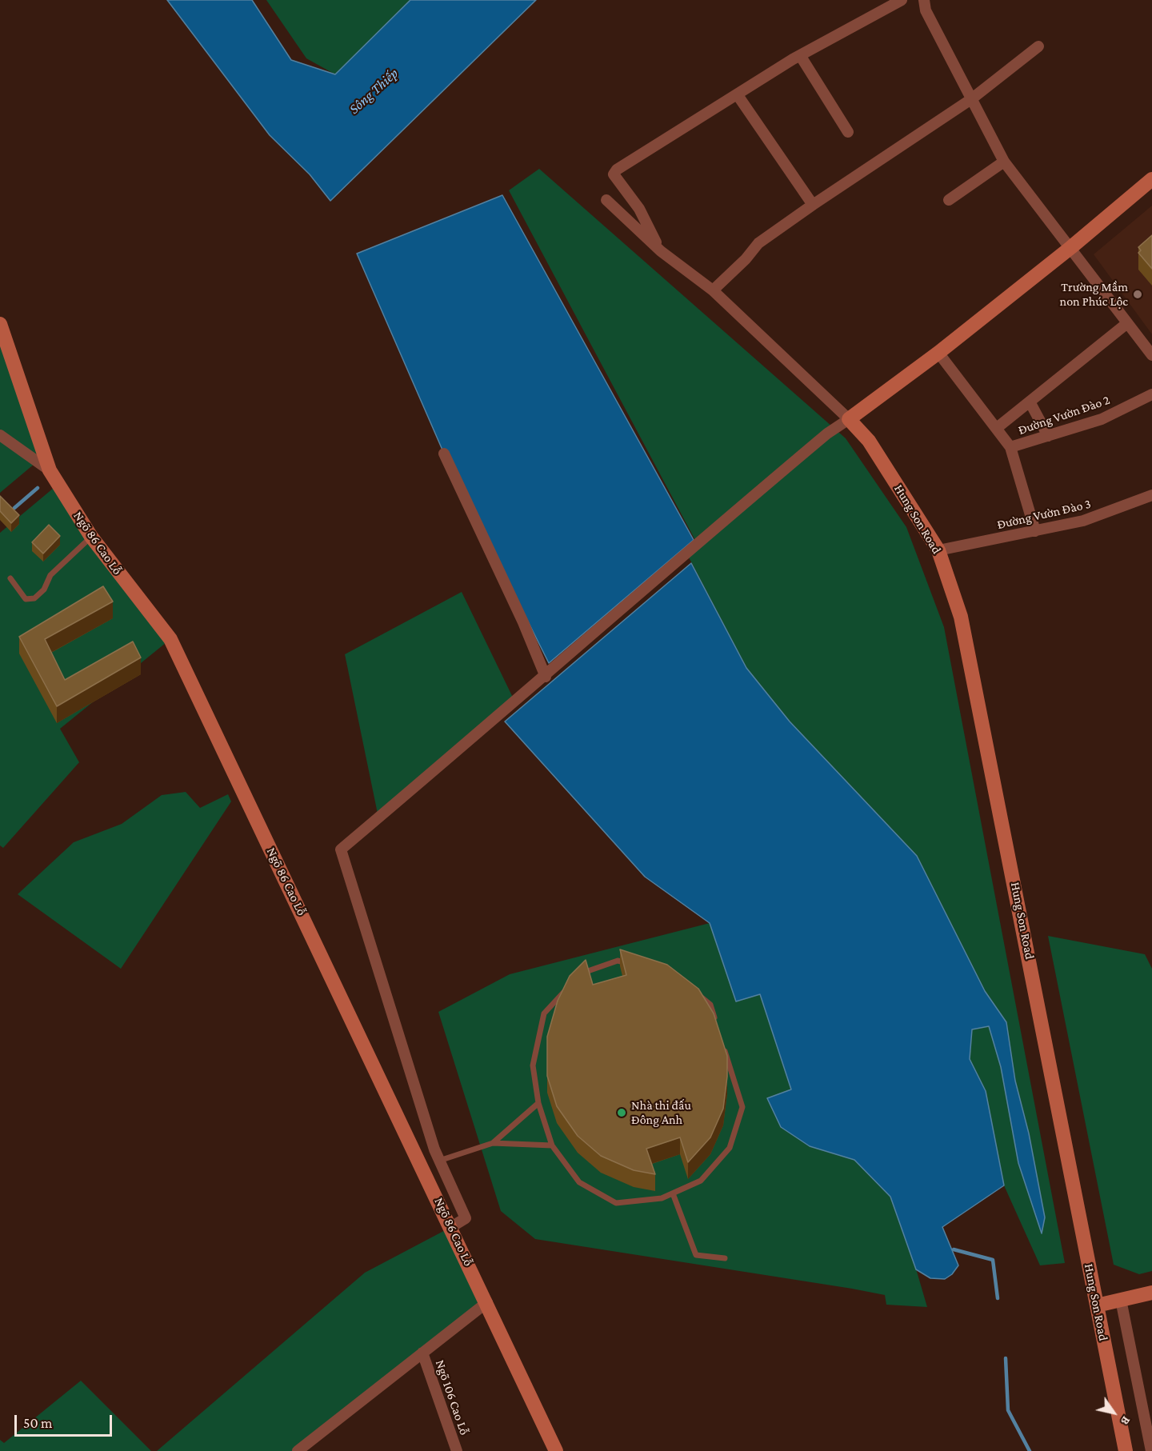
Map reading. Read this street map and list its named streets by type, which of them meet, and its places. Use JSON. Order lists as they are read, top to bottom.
{
  "streets": {
    "street": [
      "Đường Vườn Đào 2",
      "Đường Vườn Đào 3",
      "Hung Son Road",
      "Ngõ 86 Cao Lỗ",
      "Ngõ 106 Cao Lỗ"
    ]
  },
  "crossings": [
    ["Đường Vườn Đào 3", "Hung Son Road"]
  ],
  "water": ["Sông Thiếp"],
  "places": ["Trường Mầm non Phúc Lộc", "Nhà thi đấu Đông Anh"],
  "scale_bar": "50 m",
  "north": "bottom right"
}
